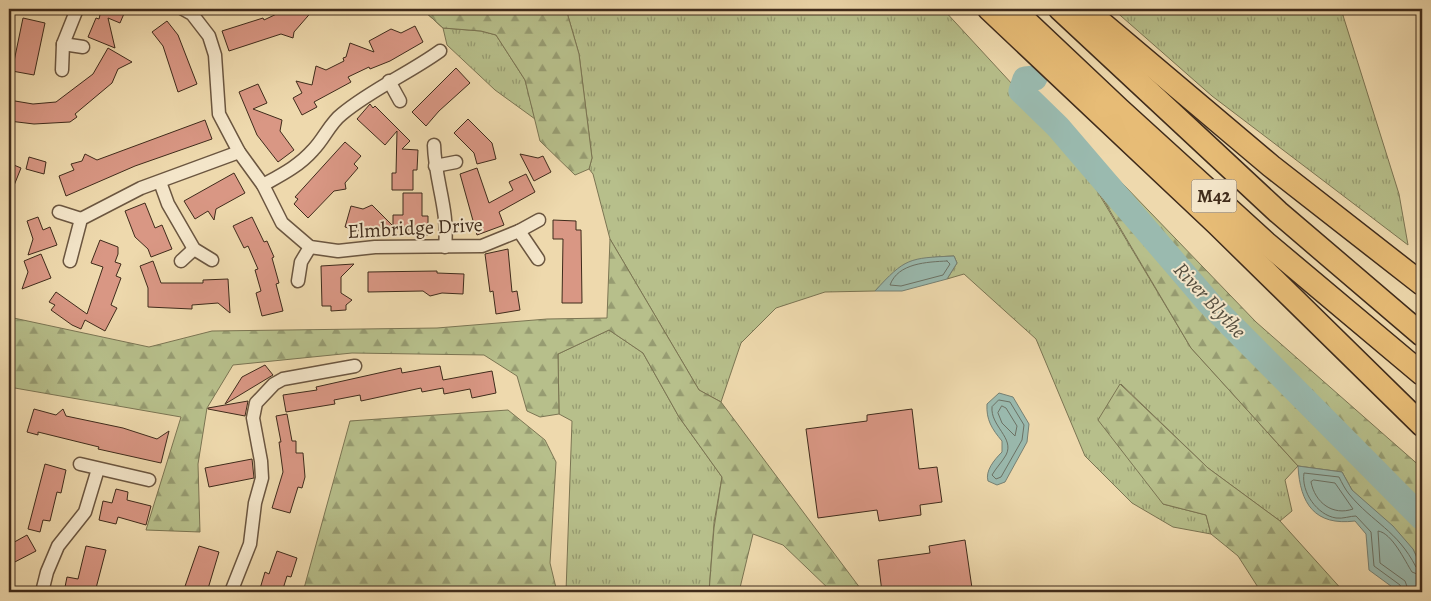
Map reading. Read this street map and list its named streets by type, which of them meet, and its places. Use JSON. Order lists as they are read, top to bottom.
{
  "streets": {
    "highway": ["M42"],
    "street": ["Elmbridge Drive"]
  },
  "water": ["River Blythe"]
}
